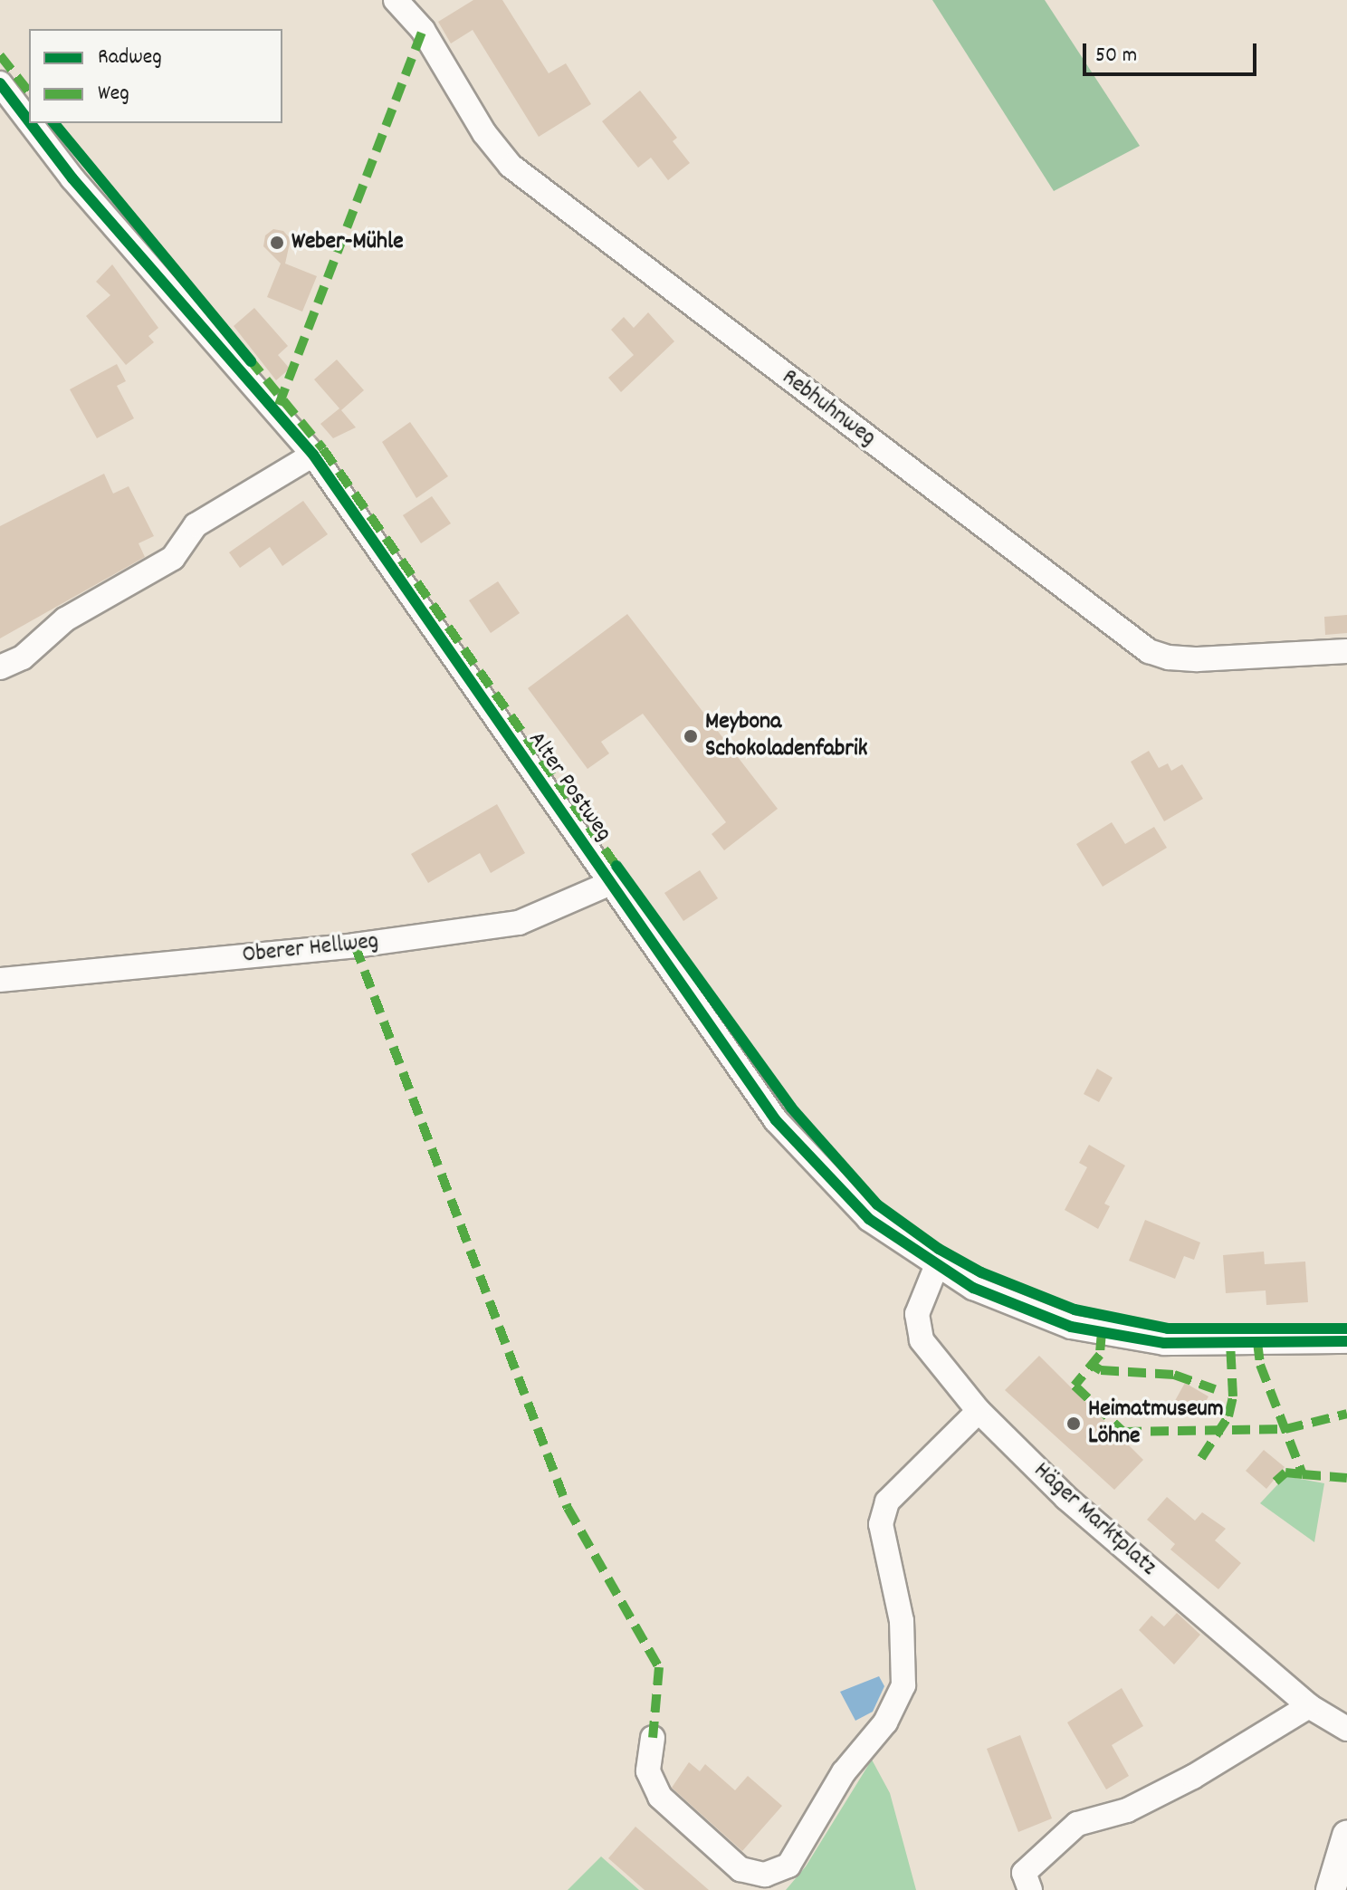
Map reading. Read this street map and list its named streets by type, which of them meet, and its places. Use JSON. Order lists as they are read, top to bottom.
{
  "streets": {
    "street": [
      "Rebhuhnweg",
      "Alter Postweg",
      "Oberer Hellweg",
      "Häger Marktplatz"
    ]
  },
  "crossings": [
    ["Alter Postweg", "Oberer Hellweg"],
    ["Alter Postweg", "Häger Marktplatz"]
  ],
  "places": ["Weber-Mühle", "Meybona Schokoladenfabrik", "Heimatmuseum Löhne"],
  "legend": ["Radweg", "Weg"],
  "scale_bar": "50 m"
}
